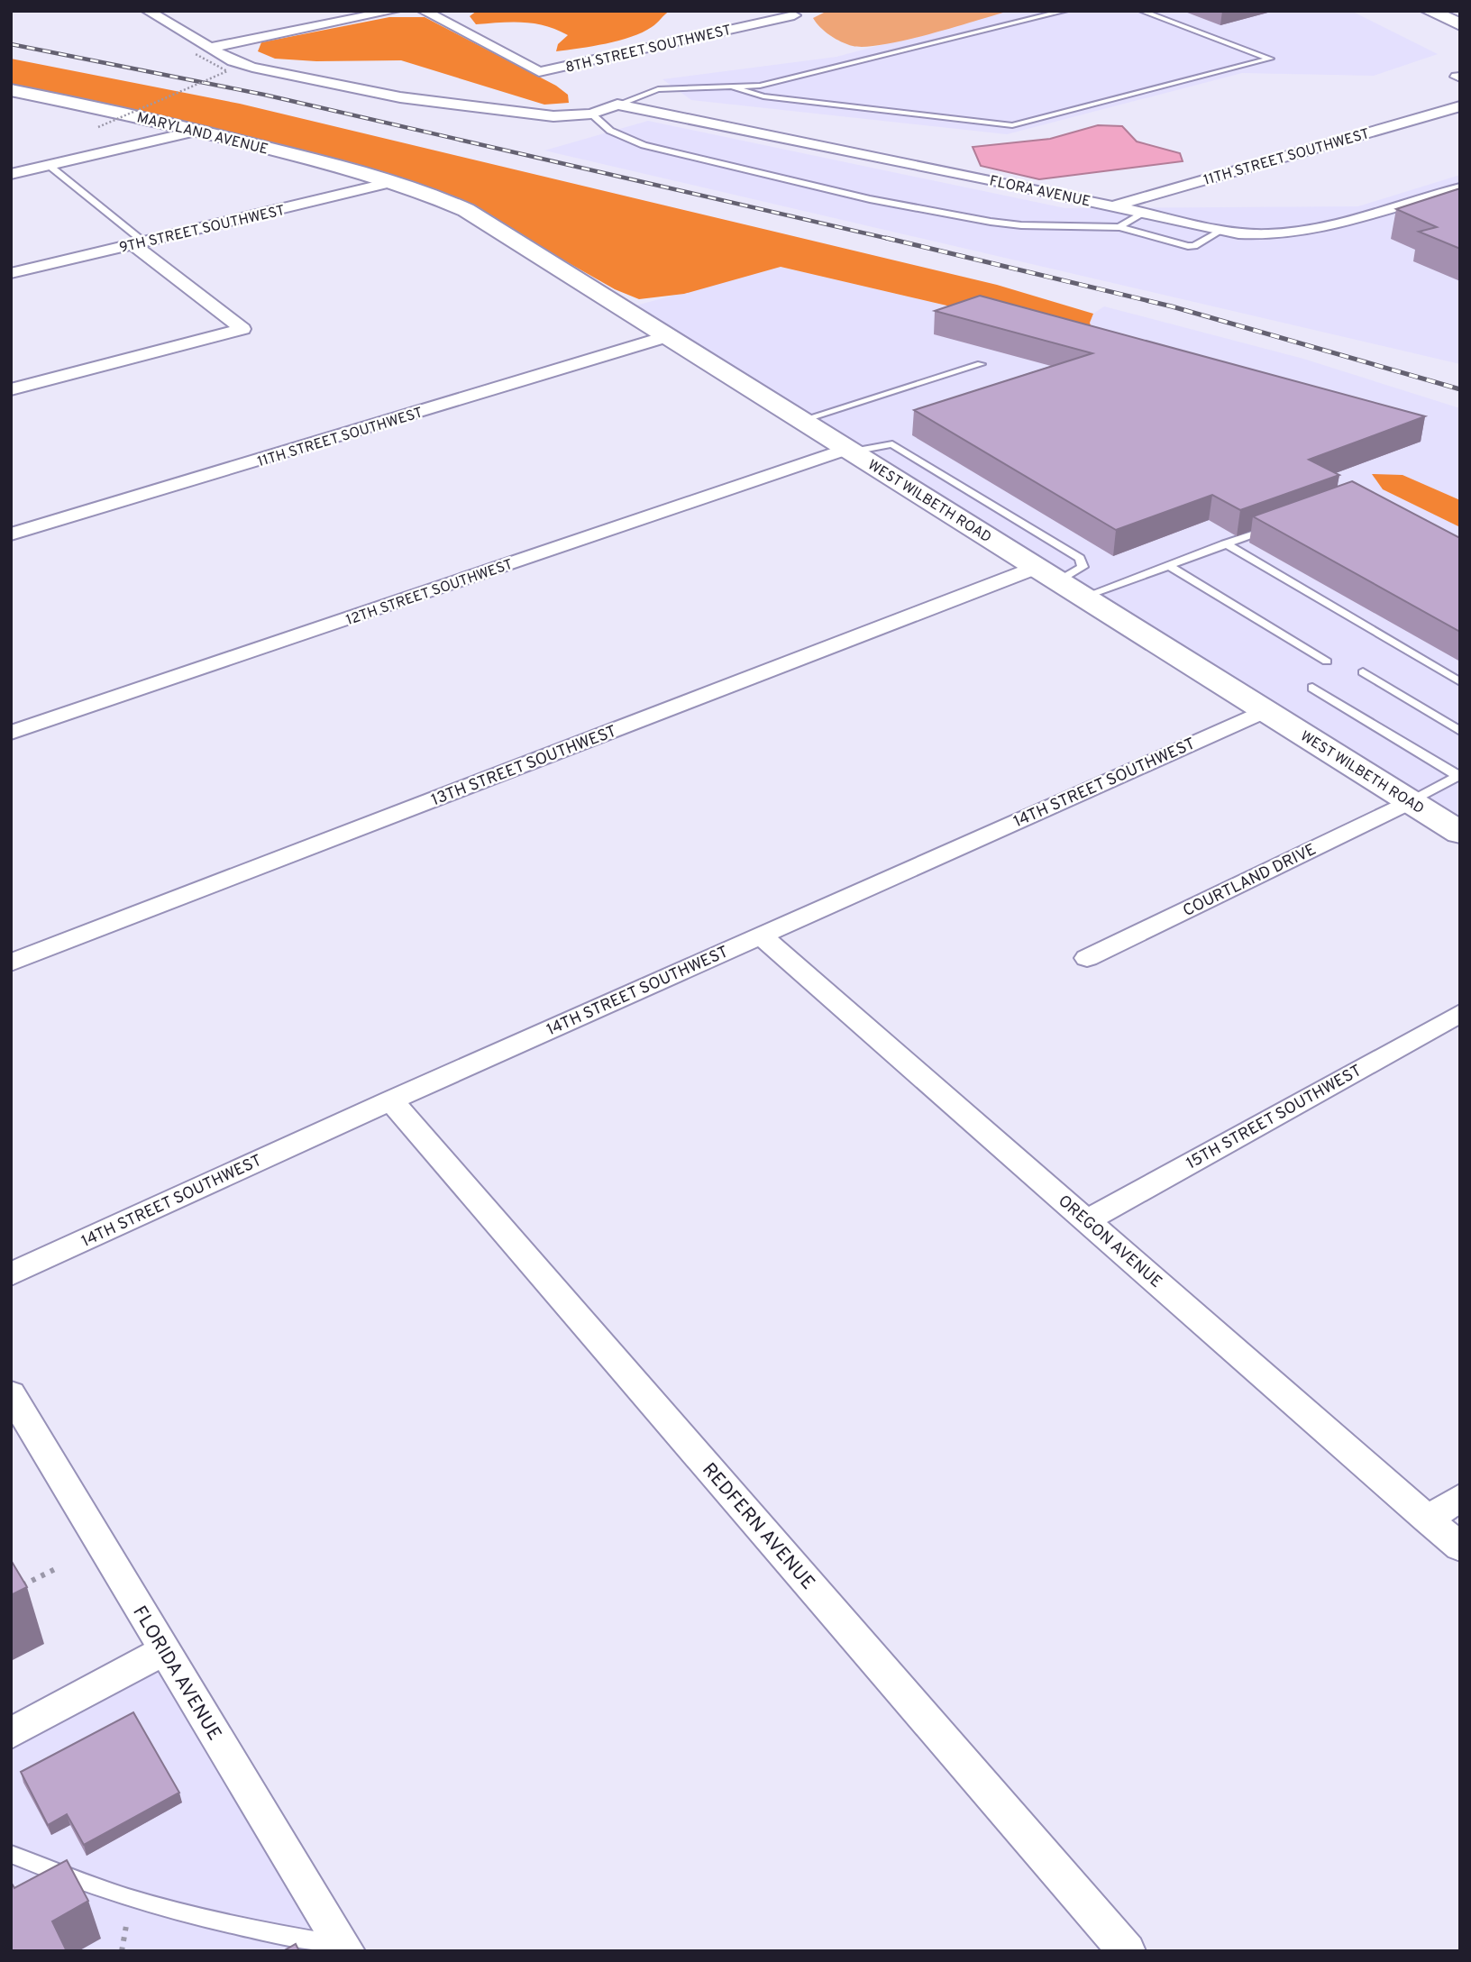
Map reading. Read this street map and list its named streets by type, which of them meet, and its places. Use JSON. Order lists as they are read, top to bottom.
{
  "streets": {
    "main road": ["MARYLAND AVENUE", "WEST WILBETH ROAD"],
    "street": [
      "8TH STREET SOUTHWEST",
      "11TH STREET SOUTHWEST",
      "FLORA AVENUE",
      "9TH STREET SOUTHWEST",
      "12TH STREET SOUTHWEST",
      "13TH STREET SOUTHWEST",
      "14TH STREET SOUTHWEST",
      "COURTLAND DRIVE",
      "15TH STREET SOUTHWEST",
      "OREGON AVENUE",
      "REDFERN AVENUE",
      "FLORIDA AVENUE"
    ]
  },
  "crossings": [
    ["MARYLAND AVENUE", "9TH STREET SOUTHWEST"],
    ["MARYLAND AVENUE", "WEST WILBETH ROAD"],
    ["11TH STREET SOUTHWEST", "FLORA AVENUE"],
    ["11TH STREET SOUTHWEST", "WEST WILBETH ROAD"],
    ["9TH STREET SOUTHWEST", "WEST WILBETH ROAD"],
    ["WEST WILBETH ROAD", "12TH STREET SOUTHWEST"],
    ["WEST WILBETH ROAD", "13TH STREET SOUTHWEST"],
    ["WEST WILBETH ROAD", "14TH STREET SOUTHWEST"],
    ["WEST WILBETH ROAD", "COURTLAND DRIVE"],
    ["14TH STREET SOUTHWEST", "OREGON AVENUE"],
    ["14TH STREET SOUTHWEST", "REDFERN AVENUE"],
    ["15TH STREET SOUTHWEST", "OREGON AVENUE"]
  ]
}
